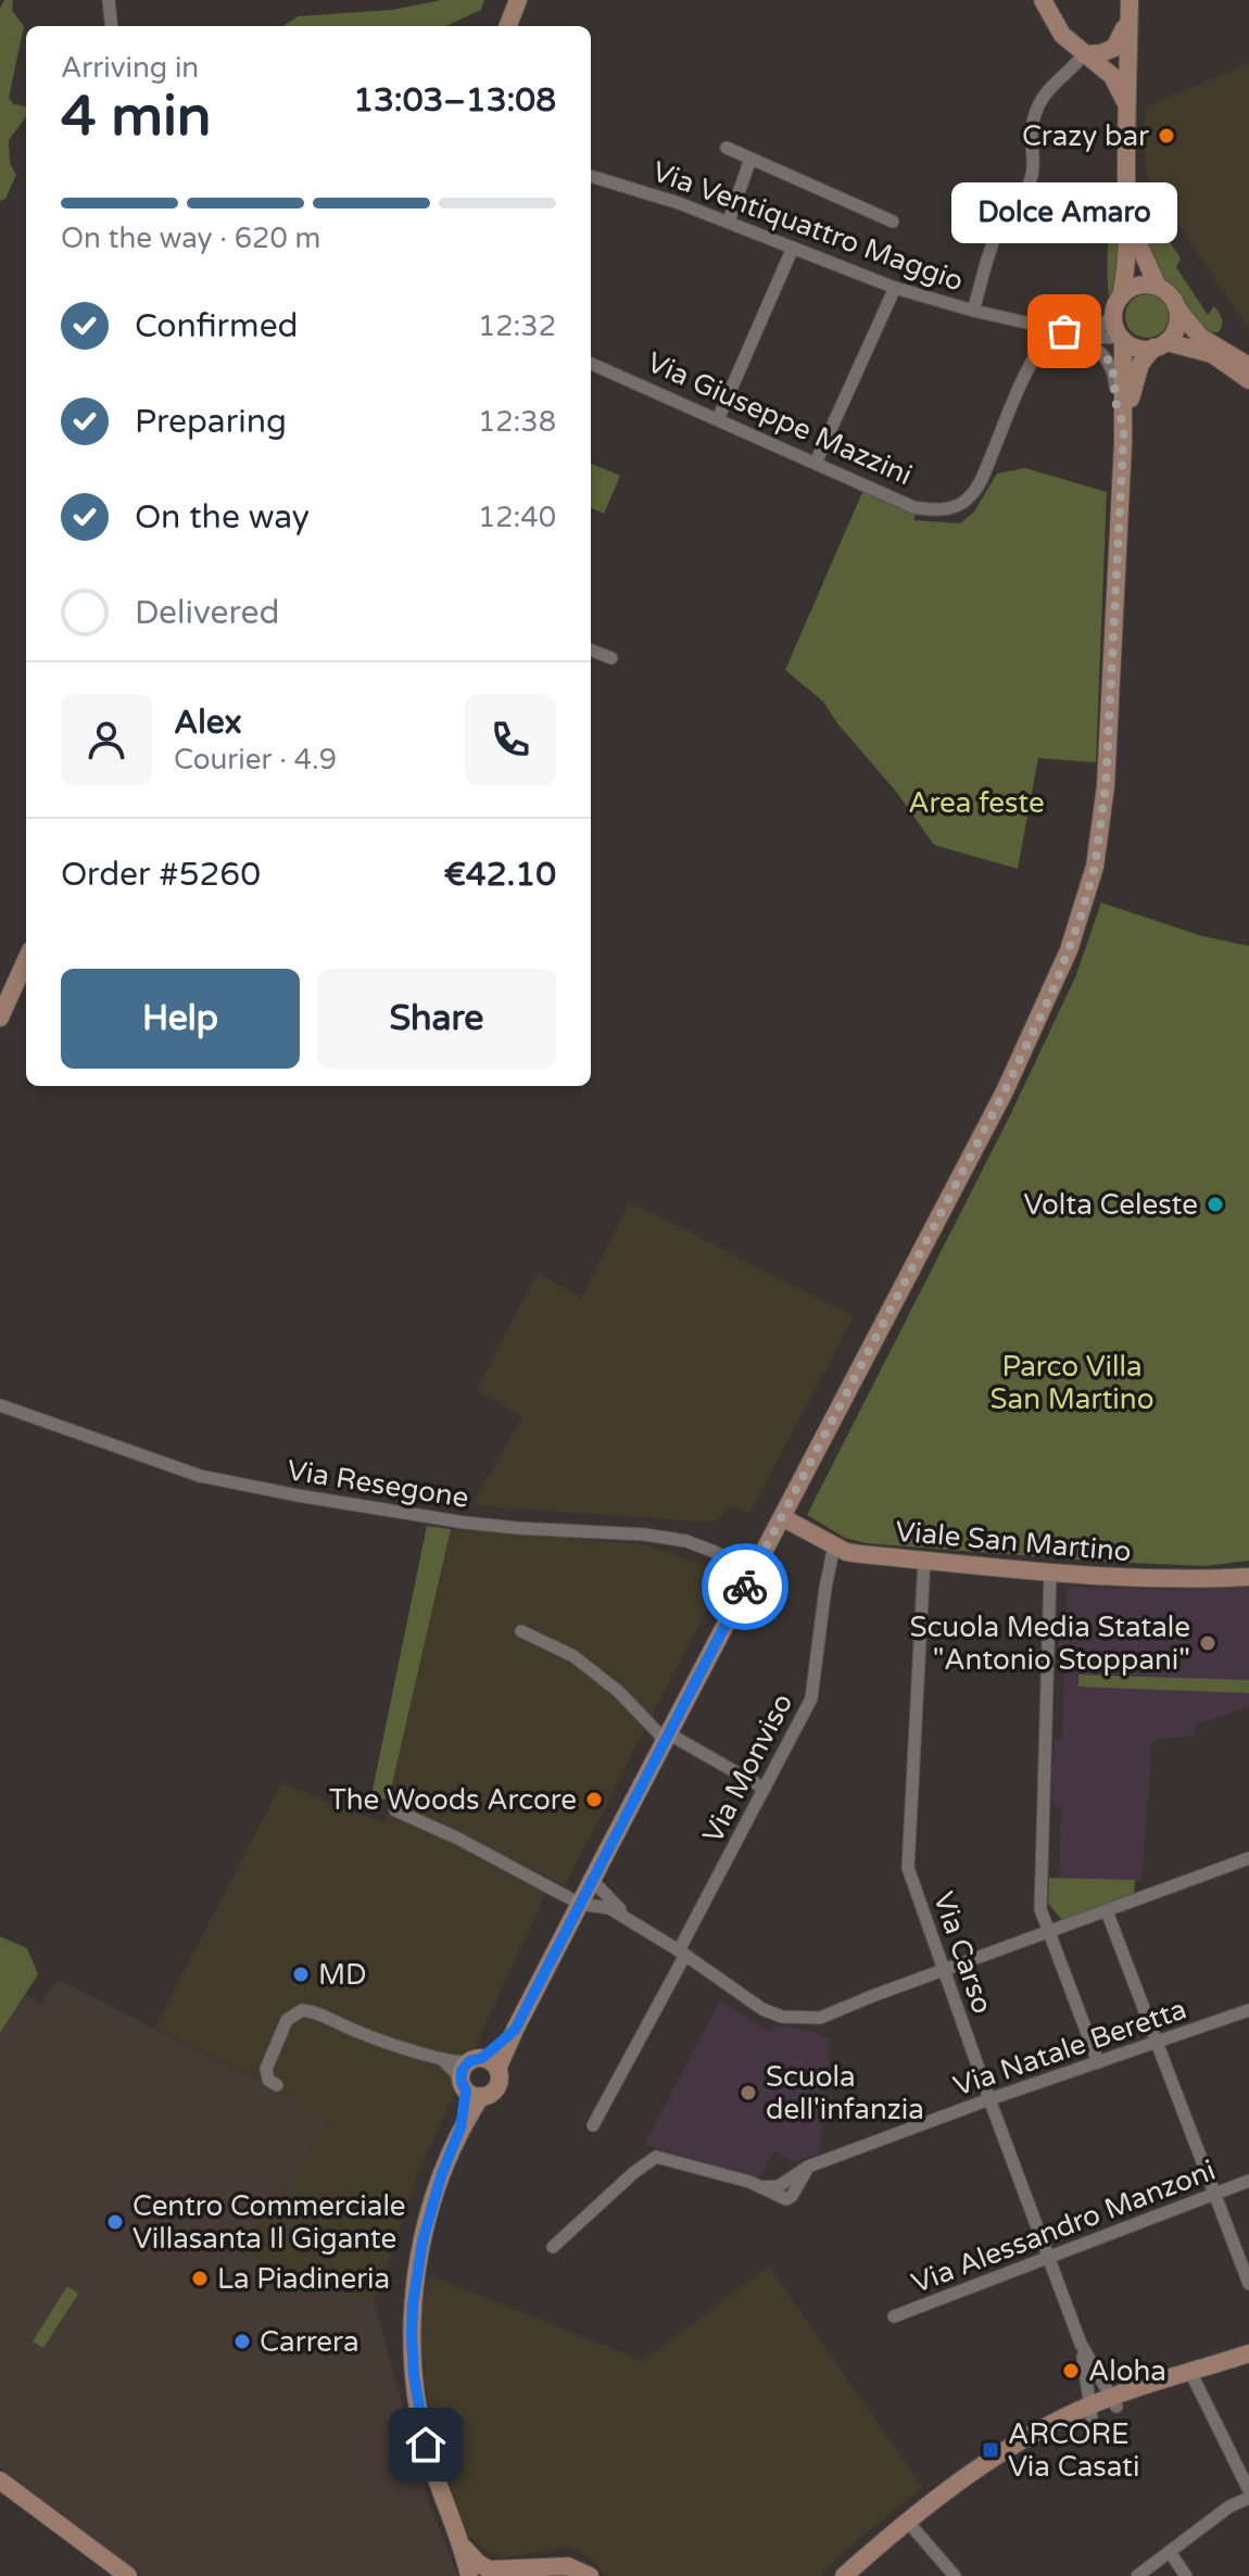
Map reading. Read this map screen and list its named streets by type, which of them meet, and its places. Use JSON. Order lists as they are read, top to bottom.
{
  "streets": {
    "main road": ["Viale San Martino"],
    "street": [
      "Via Ventiquattro Maggio",
      "Via Giuseppe Mazzini",
      "Via Resegone",
      "Via Monviso",
      "Via Carso",
      "Via Natale Beretta",
      "Via Alessandro Manzoni"
    ]
  },
  "crossings": [
    ["Via Ventiquattro Maggio", "Via Giuseppe Mazzini"],
    ["Viale San Martino", "Via Monviso"],
    ["Viale San Martino", "Via Carso"],
    ["Via Carso", "Via Natale Beretta"],
    ["Via Carso", "Via Alessandro Manzoni"]
  ],
  "parks": ["Area feste", "Parco Villa San Martino"],
  "places": {
    "other": [
      "Crazy bar",
      "Dolce Amaro",
      "Volta Celeste",
      "Scuola Media Statale \"Antonio Stoppani\"",
      "The Woods Arcore",
      "MD",
      "Scuola dell'infanzia",
      "Centro Commerciale Villasanta Il Gigante",
      "La Piadineria",
      "Carrera",
      "Aloha"
    ],
    "transit": ["ARCORE Via Casati"]
  },
  "page": {
    "heading": ["4 min", "Arriving in", "13:03–13:08"],
    "panel": [
      "Alex",
      "Courier · 4.9",
      "Order #5260",
      "€42.10"
    ],
    "bar": "On the way · 620 m",
    "bubble": "Dolce Amaro",
    "list": [
      ["Confirmed", "12:32"],
      ["Preparing", "12:38"],
      ["On the way", "12:40"],
      "Delivered"
    ],
    "buttons": ["Help", "Share"]
  }
}
